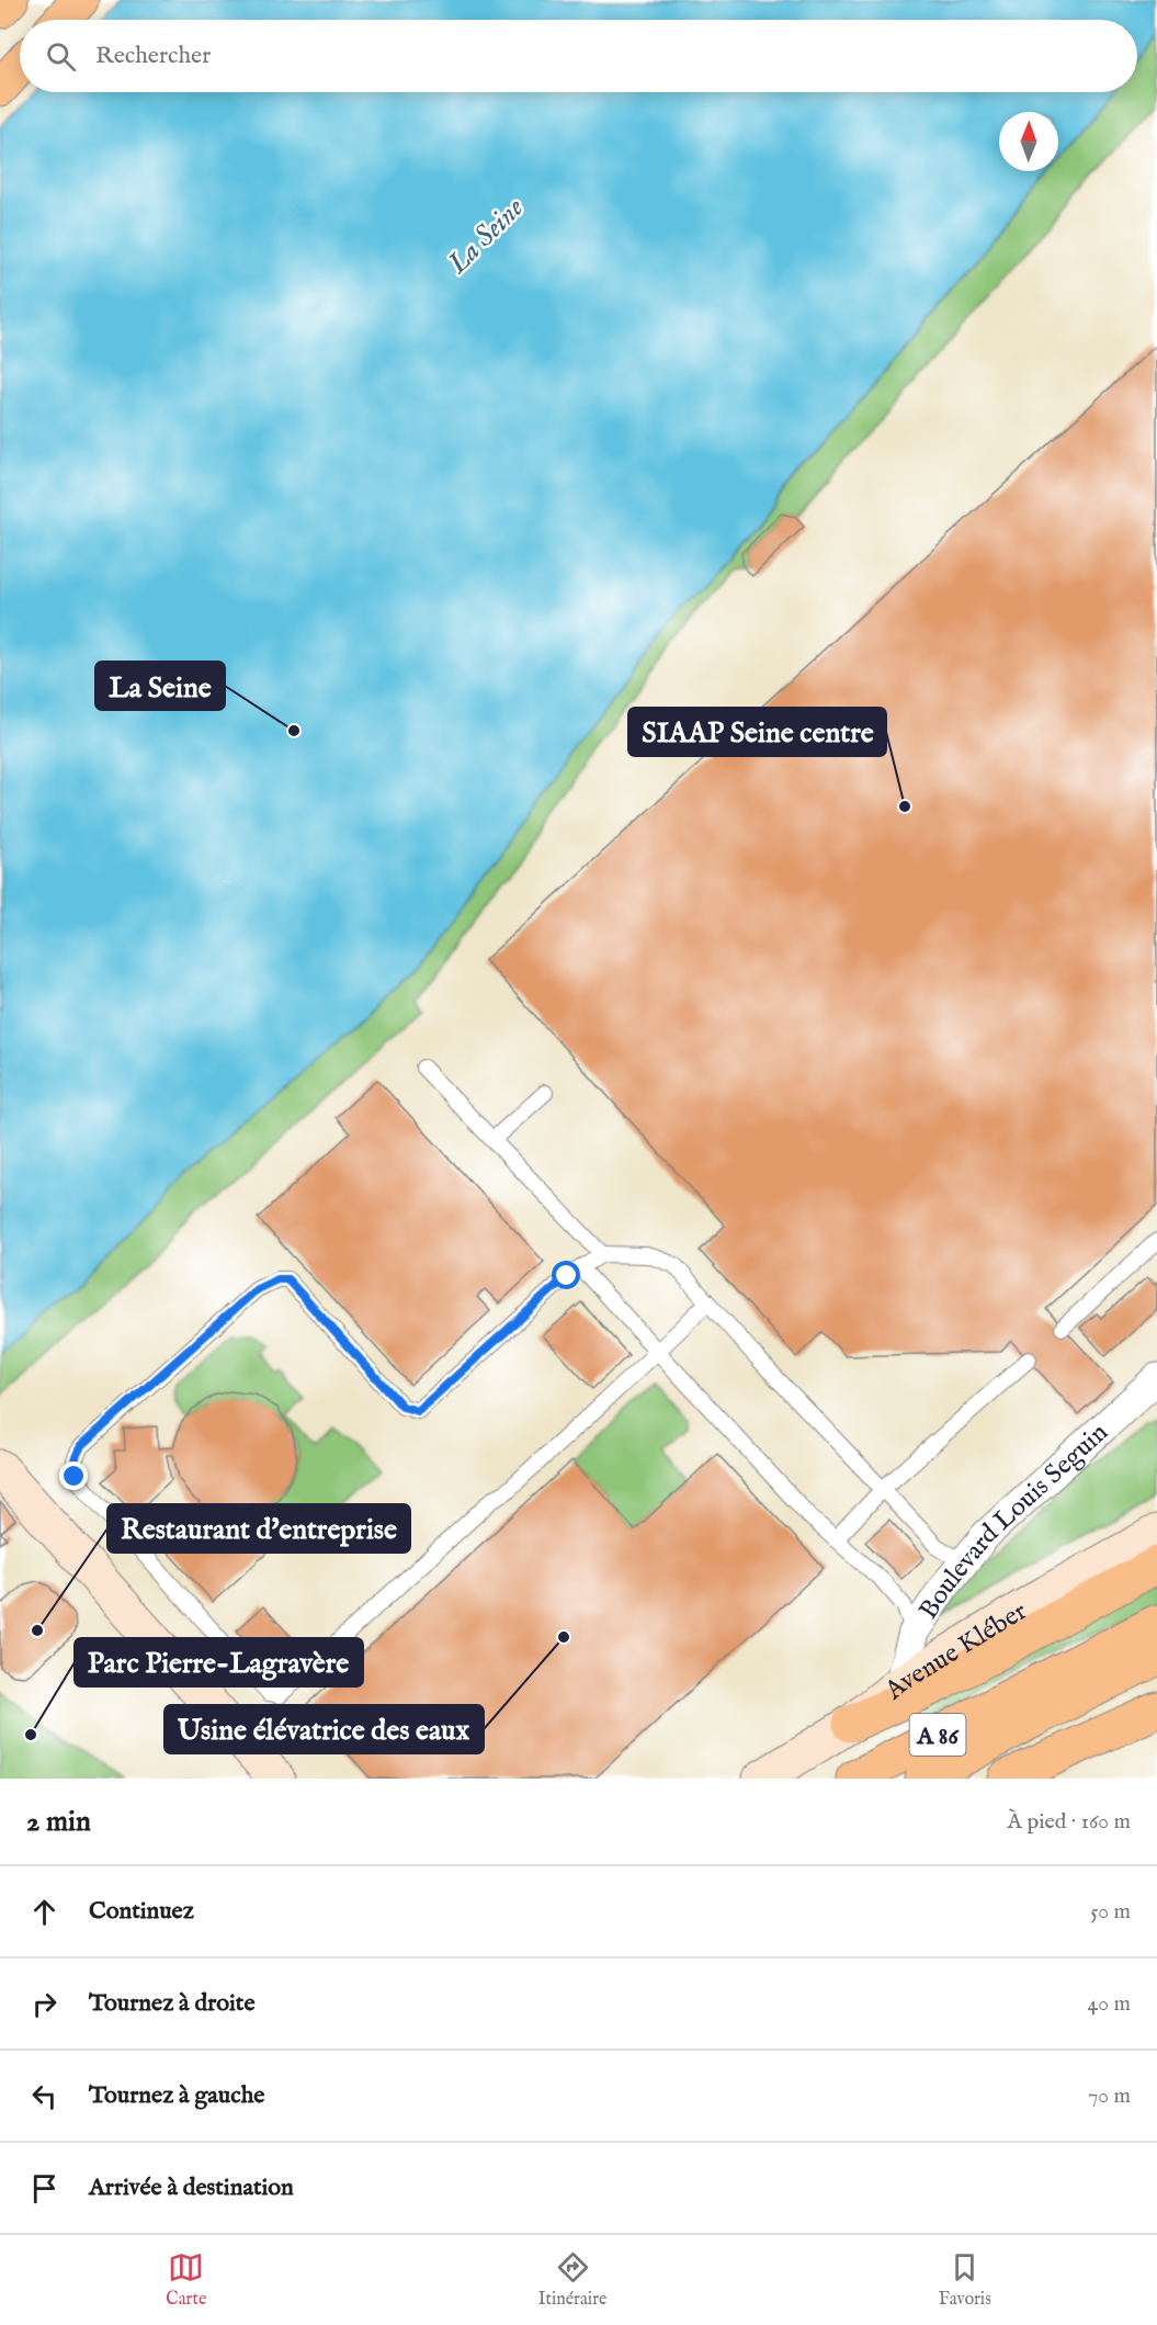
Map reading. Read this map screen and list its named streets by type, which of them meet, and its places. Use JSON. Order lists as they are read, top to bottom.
{
  "streets": {
    "main road": ["A 86"],
    "street": ["Boulevard Louis Seguin", "Avenue Kléber"]
  },
  "crossings": [
    ["Boulevard Louis Seguin", "Avenue Kléber"]
  ],
  "water": ["La Seine"],
  "places": [
    "La Seine",
    "SIAAP Seine centre",
    "Restaurant d'entreprise",
    "Usine élévatrice des eaux",
    "Parc Pierre-Lagravère"
  ],
  "north": "top",
  "page": {
    "search": "Rechercher",
    "heading": ["2 min", "À pied · 160 m"],
    "list": [
      ["Continuez", "50 m"],
      ["Tournez à droite", "40 m"],
      ["Tournez à gauche", "70 m"],
      "Arrivée à destination"
    ],
    "nav": ["Carte", "Itinéraire", "Favoris"]
  }
}
